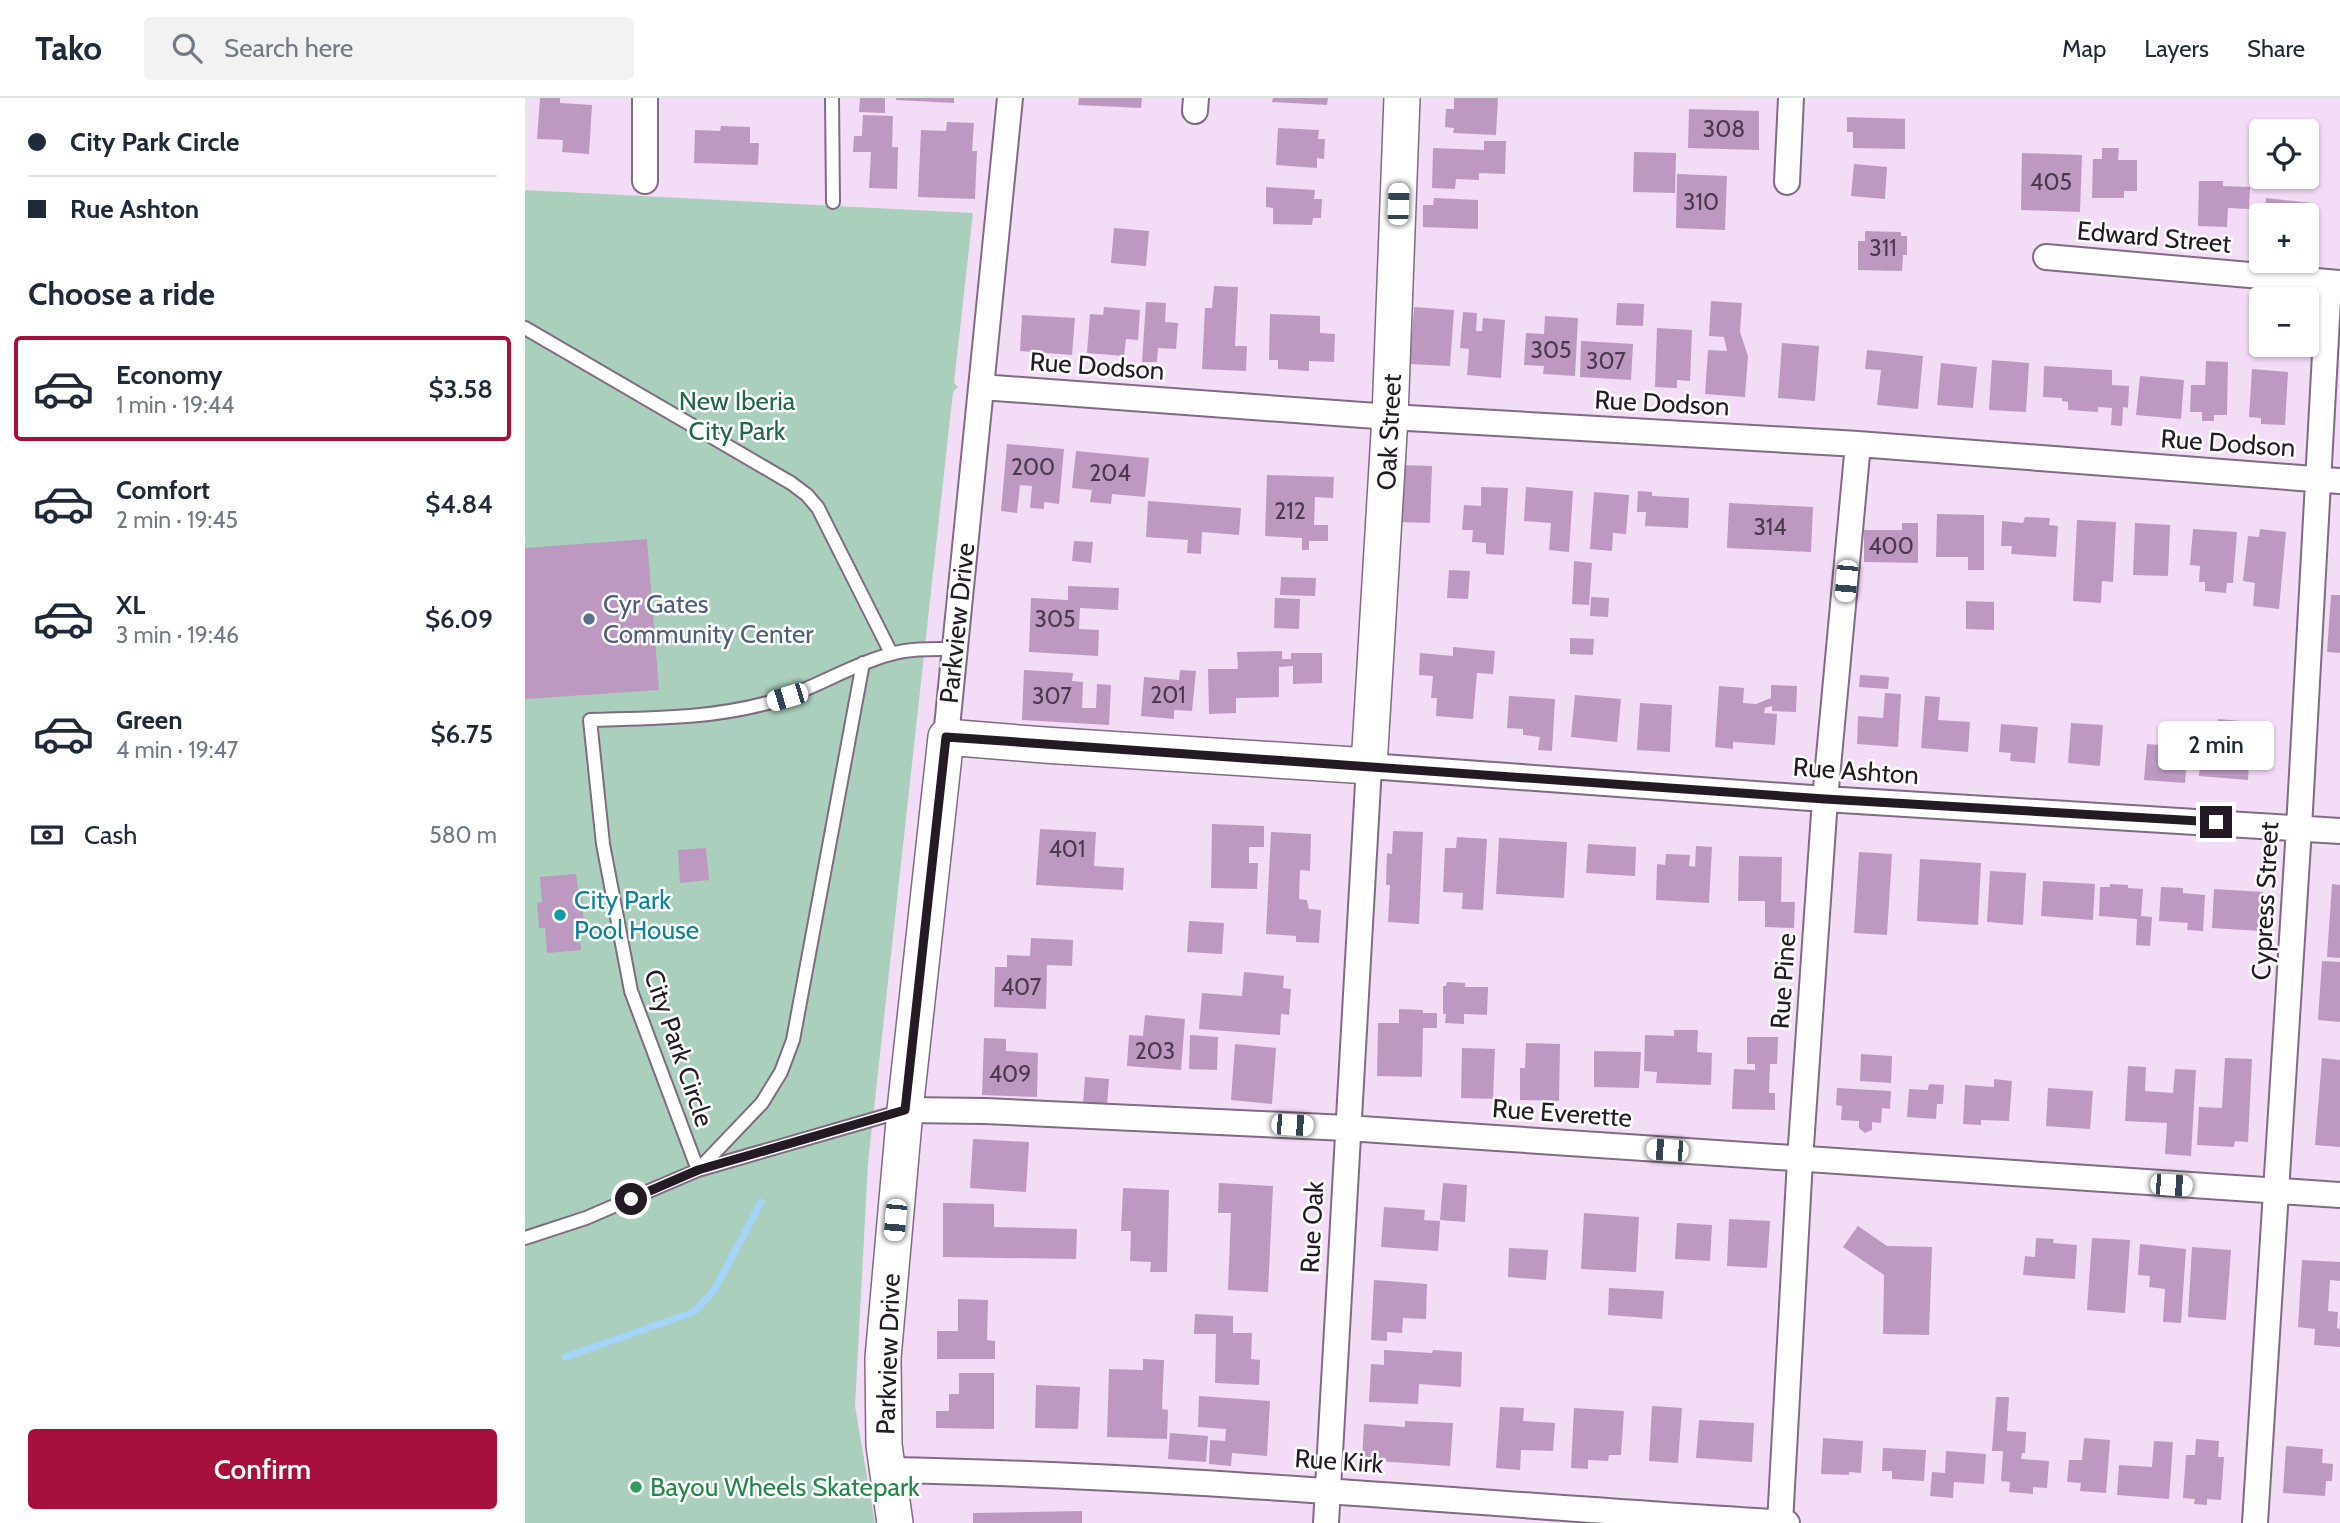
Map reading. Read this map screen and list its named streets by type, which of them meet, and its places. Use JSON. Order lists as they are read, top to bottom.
{
  "streets": {
    "main road": ["Oak Street", "Parkview Drive"],
    "street": [
      "Edward Street",
      "Rue Dodson",
      "Rue Ashton",
      "Cypress Street",
      "Rue Pine",
      "Rue Everette",
      "Rue Oak",
      "Rue Kirk"
    ],
    "lane": ["City Park Circle"]
  },
  "crossings": [
    ["Edward Street", "Cypress Street"],
    ["Rue Dodson", "Oak Street"],
    ["Rue Dodson", "Parkview Drive"],
    ["Rue Dodson", "Cypress Street"],
    ["Rue Dodson", "Rue Pine"],
    ["Oak Street", "Rue Ashton"],
    ["Oak Street", "Rue Oak"],
    ["Parkview Drive", "City Park Circle"],
    ["Parkview Drive", "Rue Everette"],
    ["Parkview Drive", "Rue Kirk"],
    ["Rue Ashton", "Cypress Street"],
    ["Rue Ashton", "Rue Pine"],
    ["Rue Ashton", "Rue Oak"],
    ["Cypress Street", "Rue Everette"],
    ["Rue Pine", "Rue Everette"],
    ["Rue Pine", "Rue Kirk"],
    ["City Park Circle", "Rue Everette"],
    ["Rue Everette", "Rue Oak"],
    ["Rue Oak", "Rue Kirk"]
  ],
  "parks": ["New Iberia City Park"],
  "places": ["Cyr Gates Community Center", "City Park Pool House", "Bayou Wheels Skatepark"],
  "house_numbers": [
    "308",
    "405",
    "310",
    "311",
    "305",
    "307",
    "200",
    "204",
    "212",
    "314",
    "400",
    "305",
    "201",
    "307",
    "401",
    "407",
    "203",
    "409"
  ],
  "page": {
    "header": "Tako",
    "search": "Search here",
    "nav": ["Map", "Layers", "Share"],
    "banner": ["City Park Circle", "Rue Ashton"],
    "map_buttons": ["+", "−"],
    "heading": "Choose a ride",
    "list": [
      {
        "name": "Economy",
        "note": "1 min · 19:44",
        "value": "$3.58"
      },
      {
        "name": "Comfort",
        "note": "2 min · 19:45",
        "value": "$4.84"
      },
      {
        "name": "XL",
        "note": "3 min · 19:46",
        "value": "$6.09"
      },
      {
        "name": "Green",
        "note": "4 min · 19:47",
        "value": "$6.75"
      }
    ],
    "bubble": "2 min",
    "pay": ["Cash", "580 m"],
    "buttons": "Confirm"
  }
}
